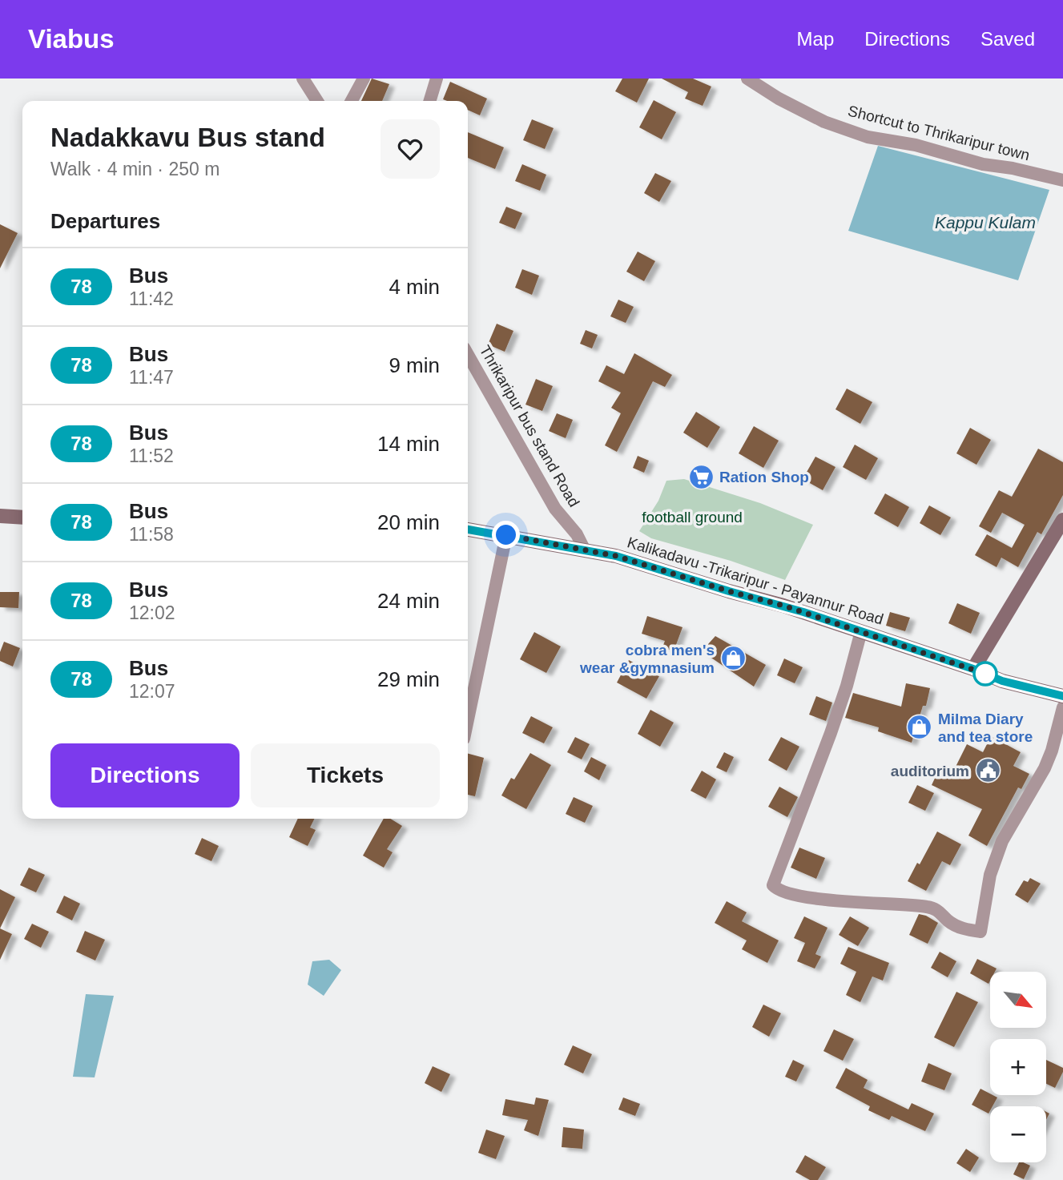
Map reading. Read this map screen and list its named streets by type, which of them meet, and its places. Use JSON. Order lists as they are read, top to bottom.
{
  "streets": {
    "main road": ["Kalikadavu -Trikaripur - Payannur Road"],
    "street": ["Shortcut to Thrikaripur town", "Thrikaripur bus stand Road"]
  },
  "crossings": [
    ["Thrikaripur bus stand Road", "Kalikadavu -Trikaripur - Payannur Road"]
  ],
  "water": ["Kappu Kulam"],
  "parks": ["football ground"],
  "places": {
    "supermarket": ["Ration Shop"],
    "shop": ["cobra men's wear &gymnasium", "Milma Diary and tea store"],
    "public building": ["auditorium"]
  },
  "lines": ["bus line 78"],
  "north": "bottom right",
  "page": {
    "header": "Viabus",
    "nav": ["Map", "Directions", "Saved"],
    "heading": [
      ["Nadakkavu Bus stand", "Walk · 4 min · 250 m"],
      "Departures"
    ],
    "list": [
      {
        "mark": "78",
        "name": "Bus",
        "note": "11:42",
        "value": "4 min"
      },
      {
        "mark": "78",
        "name": "Bus",
        "note": "11:47",
        "value": "9 min"
      },
      {
        "mark": "78",
        "name": "Bus",
        "note": "11:52",
        "value": "14 min"
      },
      {
        "mark": "78",
        "name": "Bus",
        "note": "11:58",
        "value": "20 min"
      },
      {
        "mark": "78",
        "name": "Bus",
        "note": "12:02",
        "value": "24 min"
      },
      {
        "mark": "78",
        "name": "Bus",
        "note": "12:07",
        "value": "29 min"
      }
    ],
    "buttons": ["Directions", "Tickets"],
    "map_buttons": ["+", "−"]
  }
}
